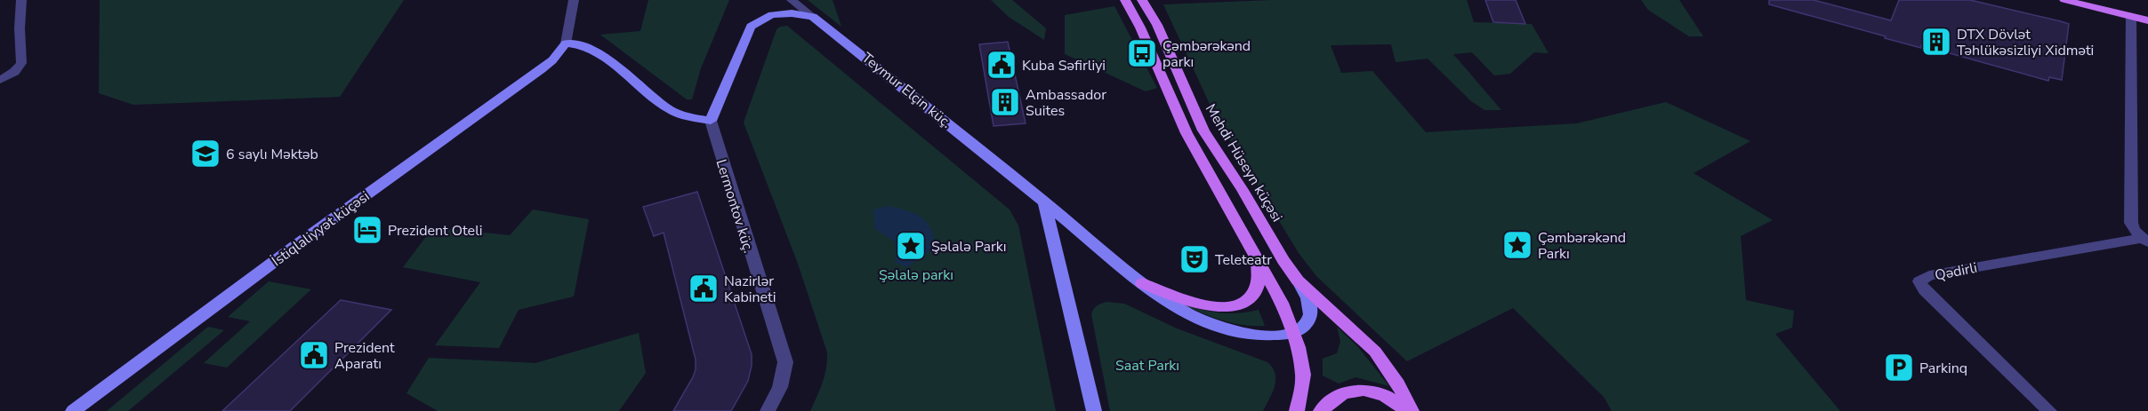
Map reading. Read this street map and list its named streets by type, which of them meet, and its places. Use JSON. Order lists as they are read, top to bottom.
{
  "streets": {
    "main road": ["Teymur Elçin küç.", "Mehdi Hüseyn küçəsi", "İstiqlaliyyət küçəsi"],
    "street": ["Lermontov küç.", "Qədirli"]
  },
  "parks": ["Şəlalə parkı", "Saat Parkı"],
  "places": {
    "building": ["DTX Dövlət Təhlükəsizliyi Xidməti", "Ambassador Suites"],
    "bus stop": ["Çəmbərəkənd parkı"],
    "public building": ["Kuba Səfirliyi", "Nazirlər Kabineti", "Prezident Aparatı"],
    "school or university": ["6 saylı Məktəb"],
    "hotel": ["Prezident Oteli"],
    "place": ["Çəmbərəkənd Parkı", "Şəlalə Parkı"],
    "theatre": ["Teleteatr"],
    "parking": ["Parkinq"]
  }
}
